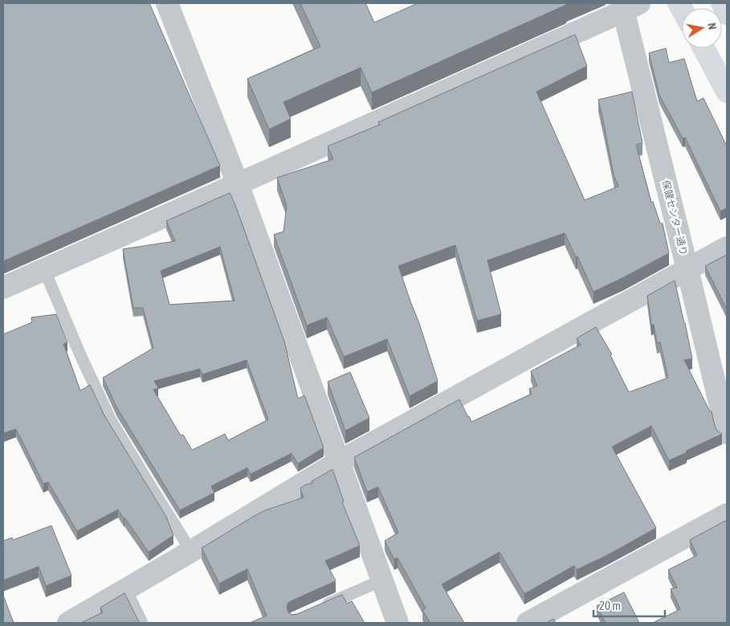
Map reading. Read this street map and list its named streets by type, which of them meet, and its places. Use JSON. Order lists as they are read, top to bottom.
{
  "streets": {
    "street": ["保健センター通り"]
  },
  "scale_bar": "20 m",
  "north": "right"
}
